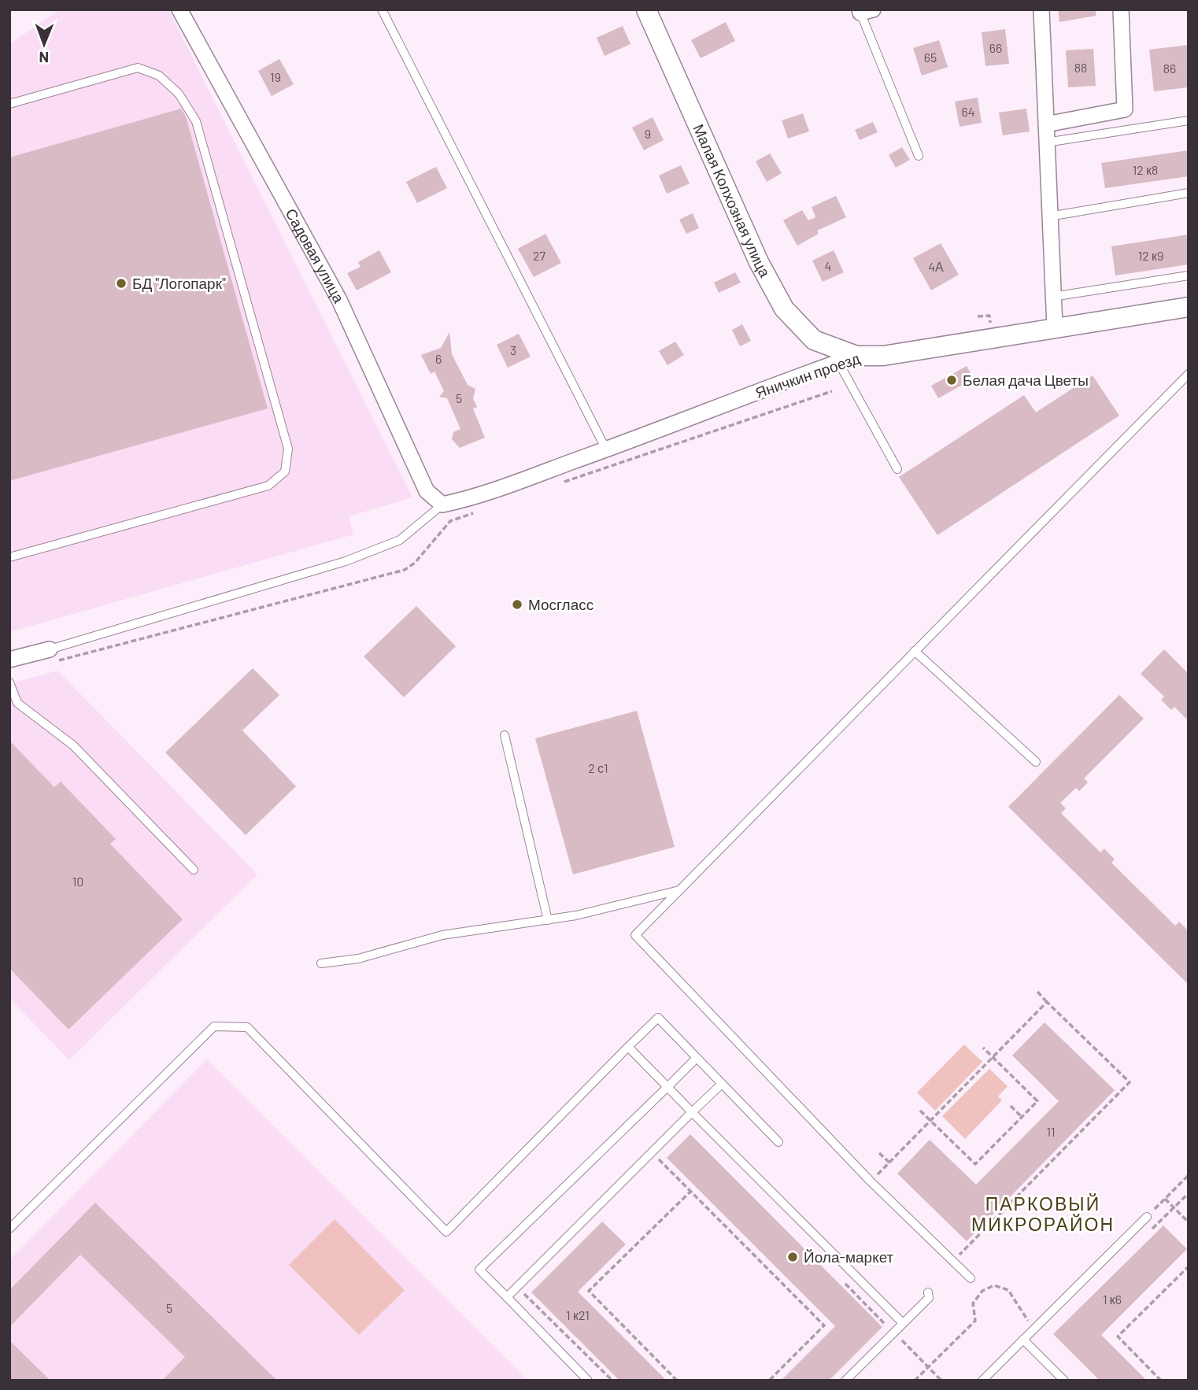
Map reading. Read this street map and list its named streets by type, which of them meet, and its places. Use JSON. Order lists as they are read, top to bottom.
{
  "streets": {
    "street": ["Малая Колхозная улица", "Садовая улица", "Яничкин проезд"]
  },
  "crossings": [
    ["Малая Колхозная улица", "Яничкин проезд"],
    ["Садовая улица", "Яничкин проезд"]
  ],
  "districts": ["ПАРКОВЫЙ МИКРОРАЙОН"],
  "places": [
    "БД \"Логопарк\"",
    "Белая дача Цветы",
    "Мосгласс",
    "Йола-маркет"
  ],
  "house_numbers": [
    "66",
    "65",
    "88",
    "86",
    "19",
    "64",
    "9",
    "12 к8",
    "27",
    "12 к9",
    "4",
    "4А",
    "3",
    "6",
    "5",
    "2 с1",
    "10",
    "11",
    "1 к6",
    "5",
    "1 к21"
  ],
  "north": "bottom"
}
